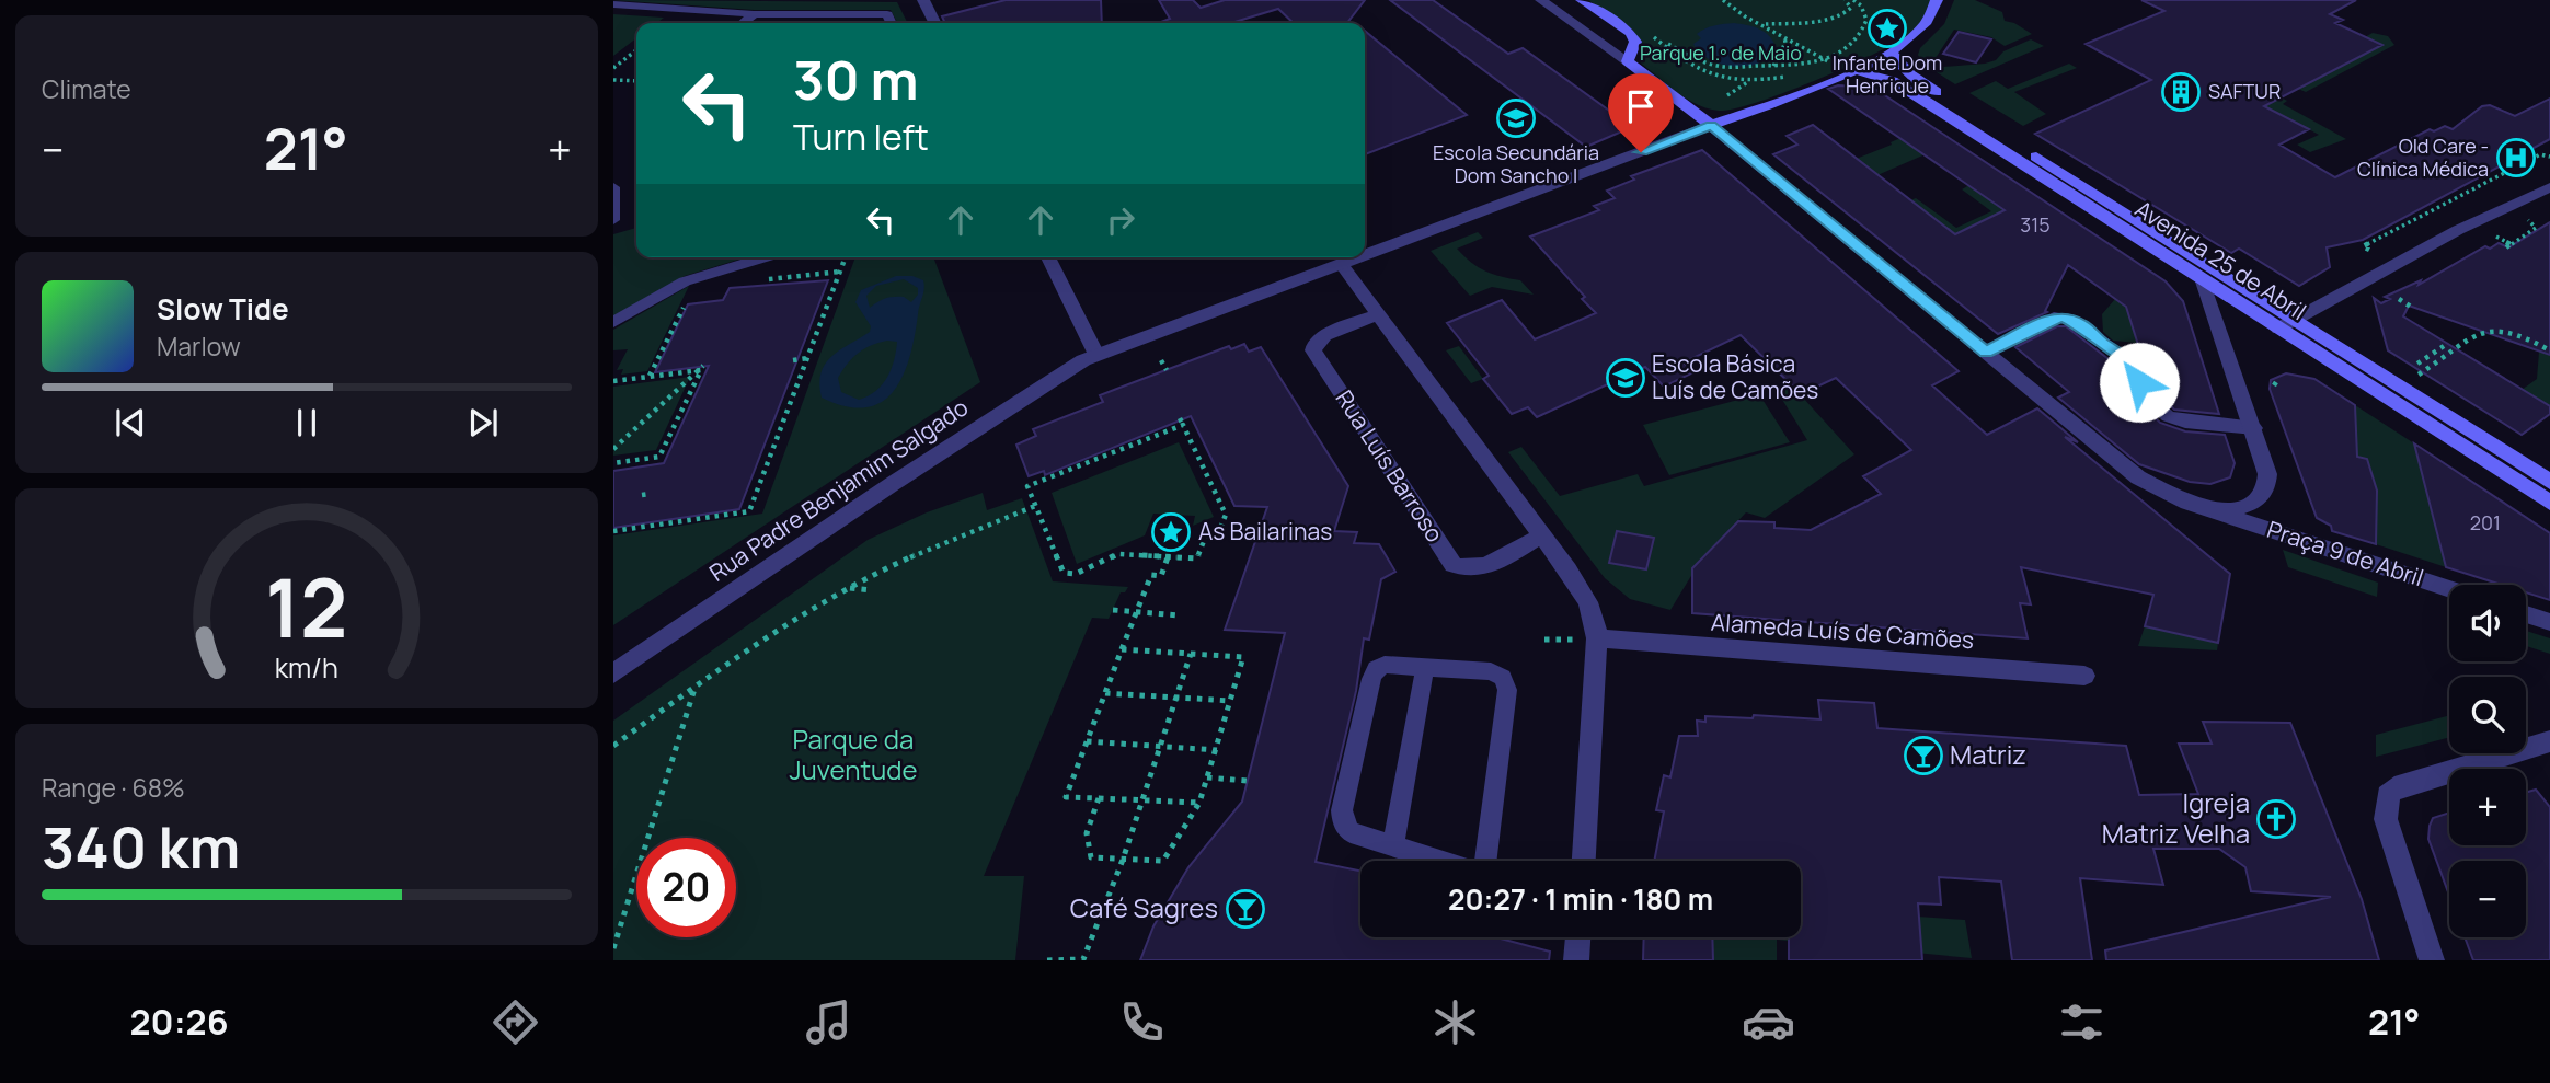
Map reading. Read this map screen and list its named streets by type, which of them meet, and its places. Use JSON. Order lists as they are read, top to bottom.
{
  "streets": {
    "main road": ["Avenida 25 de Abril"],
    "street": [
      "Rua Luís Barroso",
      "Rua Padre Benjamim Salgado",
      "Praça 9 de Abril",
      "Alameda Luís de Camões"
    ]
  },
  "crossings": [
    ["Rua Padre Benjamim Salgado", "Praça 9 de Abril"]
  ],
  "parks": ["Parque 1.º de Maio", "Parque da Juventude"],
  "places": {
    "place": ["Infante Dom Henrique", "As Bailarinas"],
    "building": ["SAFTUR"],
    "school or university": ["Escola Secundária Dom Sancho I", "Escola Básica Luís de Camões"],
    "hospital": ["Old Care - Clínica Médica"],
    "bar": ["Matriz", "Café Sagres"],
    "church": ["Igreja Matriz Velha"]
  },
  "house_numbers": ["315", "201"],
  "page": {
    "tile": [
      "Climate",
      ["Range · 68%", "340 km"]
    ],
    "turn": ["30 m", "Turn left"],
    "heat": ["−", "21°", "+"],
    "song": ["Slow Tide", "Marlow"],
    "map_buttons": ["+", "−"],
    "limit": "20",
    "trip": "20:27 · 1 min · 180 m",
    "tabs": ["20:26", "21°"],
    "gauge": ["12", "km/h"]
  }
}
